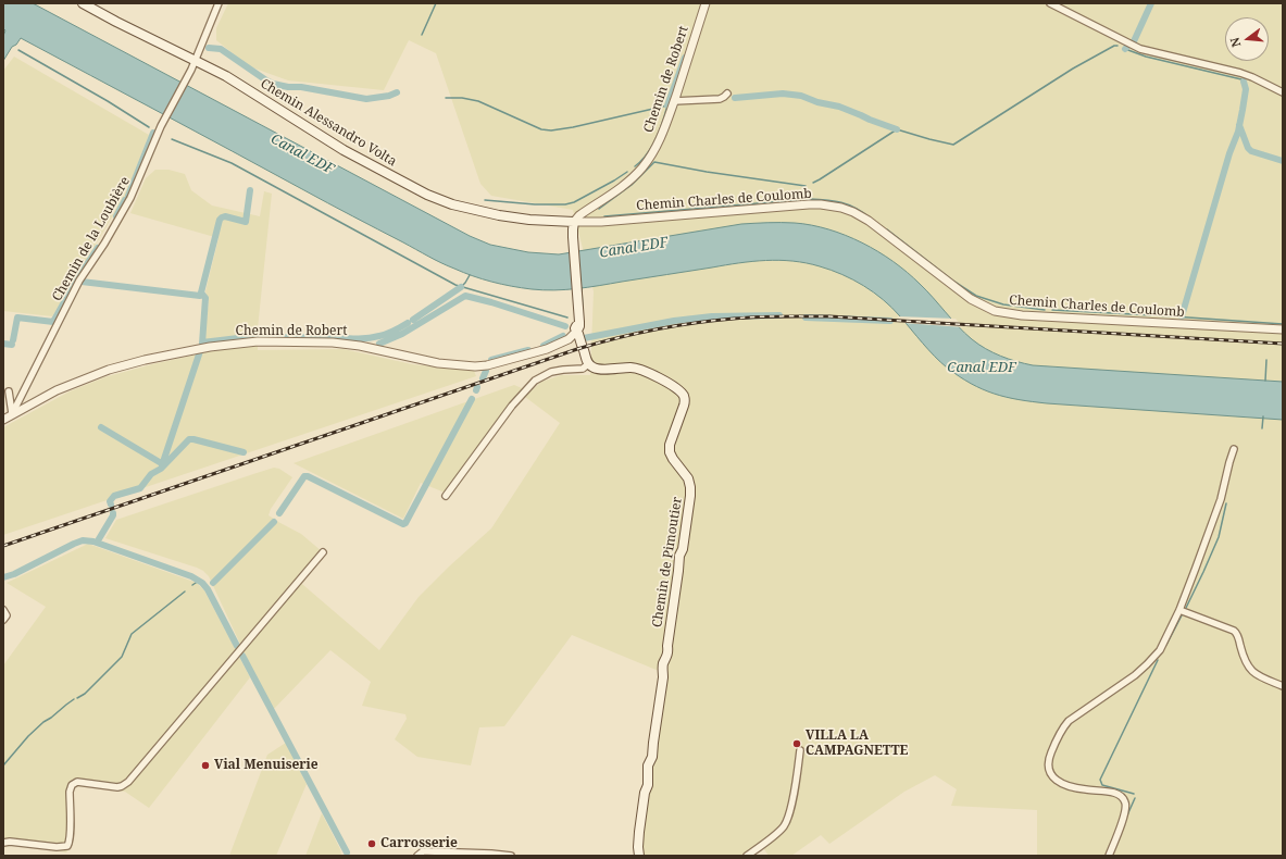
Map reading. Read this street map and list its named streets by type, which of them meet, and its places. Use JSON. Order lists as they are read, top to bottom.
{
  "streets": {
    "main road": ["Chemin Alessandro Volta", "Chemin de Pimoutier"],
    "street": ["Chemin de Robert", "Chemin Charles de Coulomb", "Chemin de la Loubière"]
  },
  "crossings": [
    ["Chemin de Robert", "Chemin Alessandro Volta"],
    ["Chemin de Robert", "Chemin Charles de Coulomb"],
    ["Chemin de Robert", "Chemin de la Loubière"],
    ["Chemin Alessandro Volta", "Chemin Charles de Coulomb"],
    ["Chemin Alessandro Volta", "Chemin de la Loubière"]
  ],
  "water": ["Canal EDF"],
  "places": ["VILLA LA CAMPAGNETTE", "Vial Menuiserie", "Carrosserie"],
  "north": "left"
}
